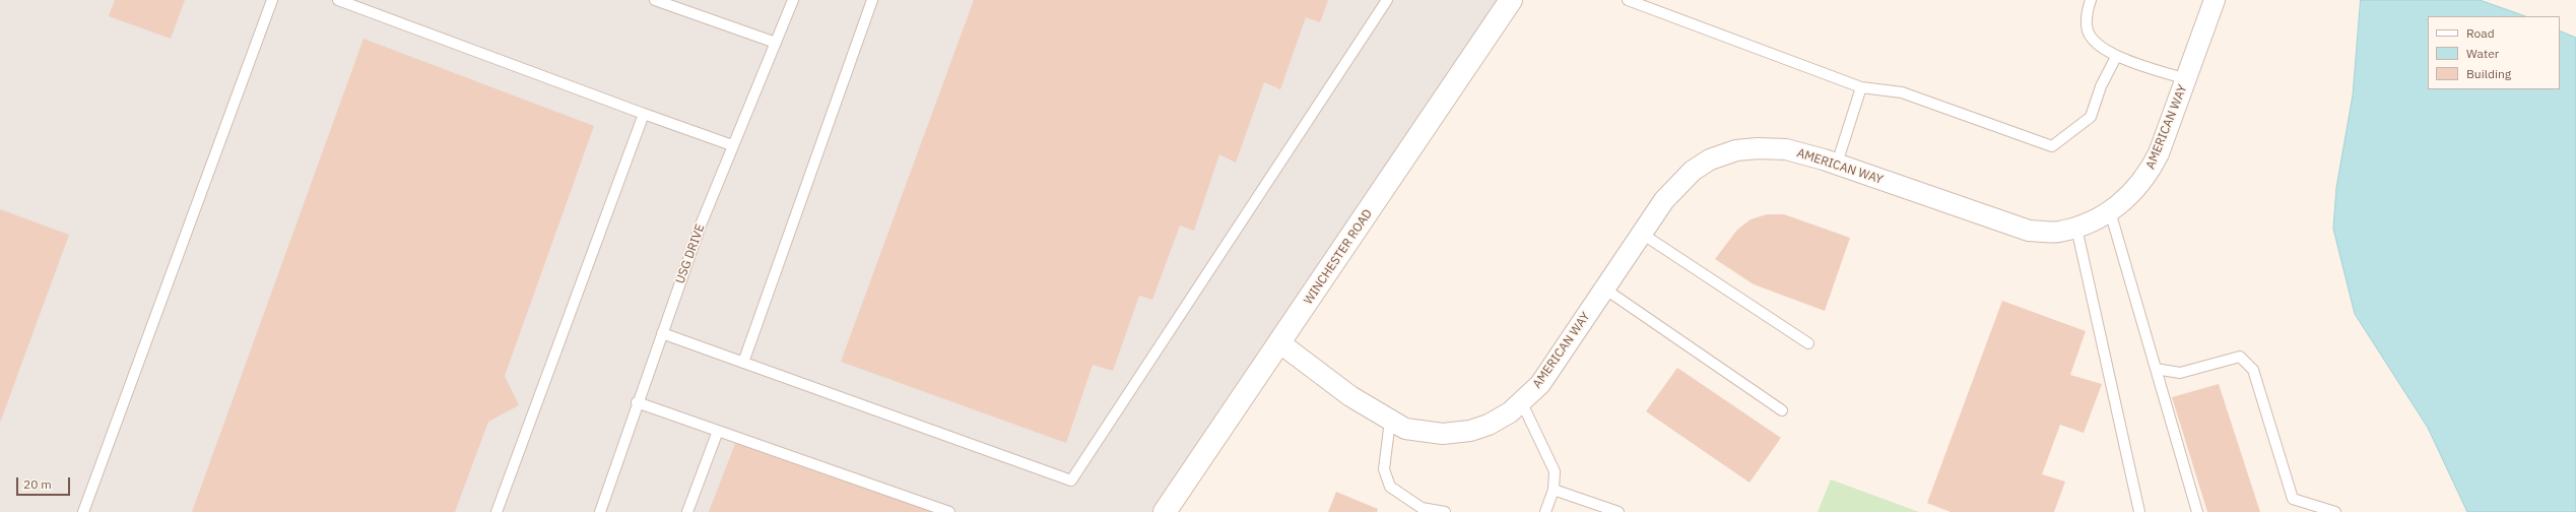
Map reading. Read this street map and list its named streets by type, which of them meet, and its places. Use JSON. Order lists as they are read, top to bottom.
{
  "streets": {
    "main road": ["WINCHESTER ROAD"],
    "street": ["AMERICAN WAY"],
    "lane": ["USG DRIVE"]
  },
  "crossings": [
    ["AMERICAN WAY", "WINCHESTER ROAD"]
  ],
  "legend": ["Road", "Water", "Building"],
  "scale_bar": "20 m"
}
